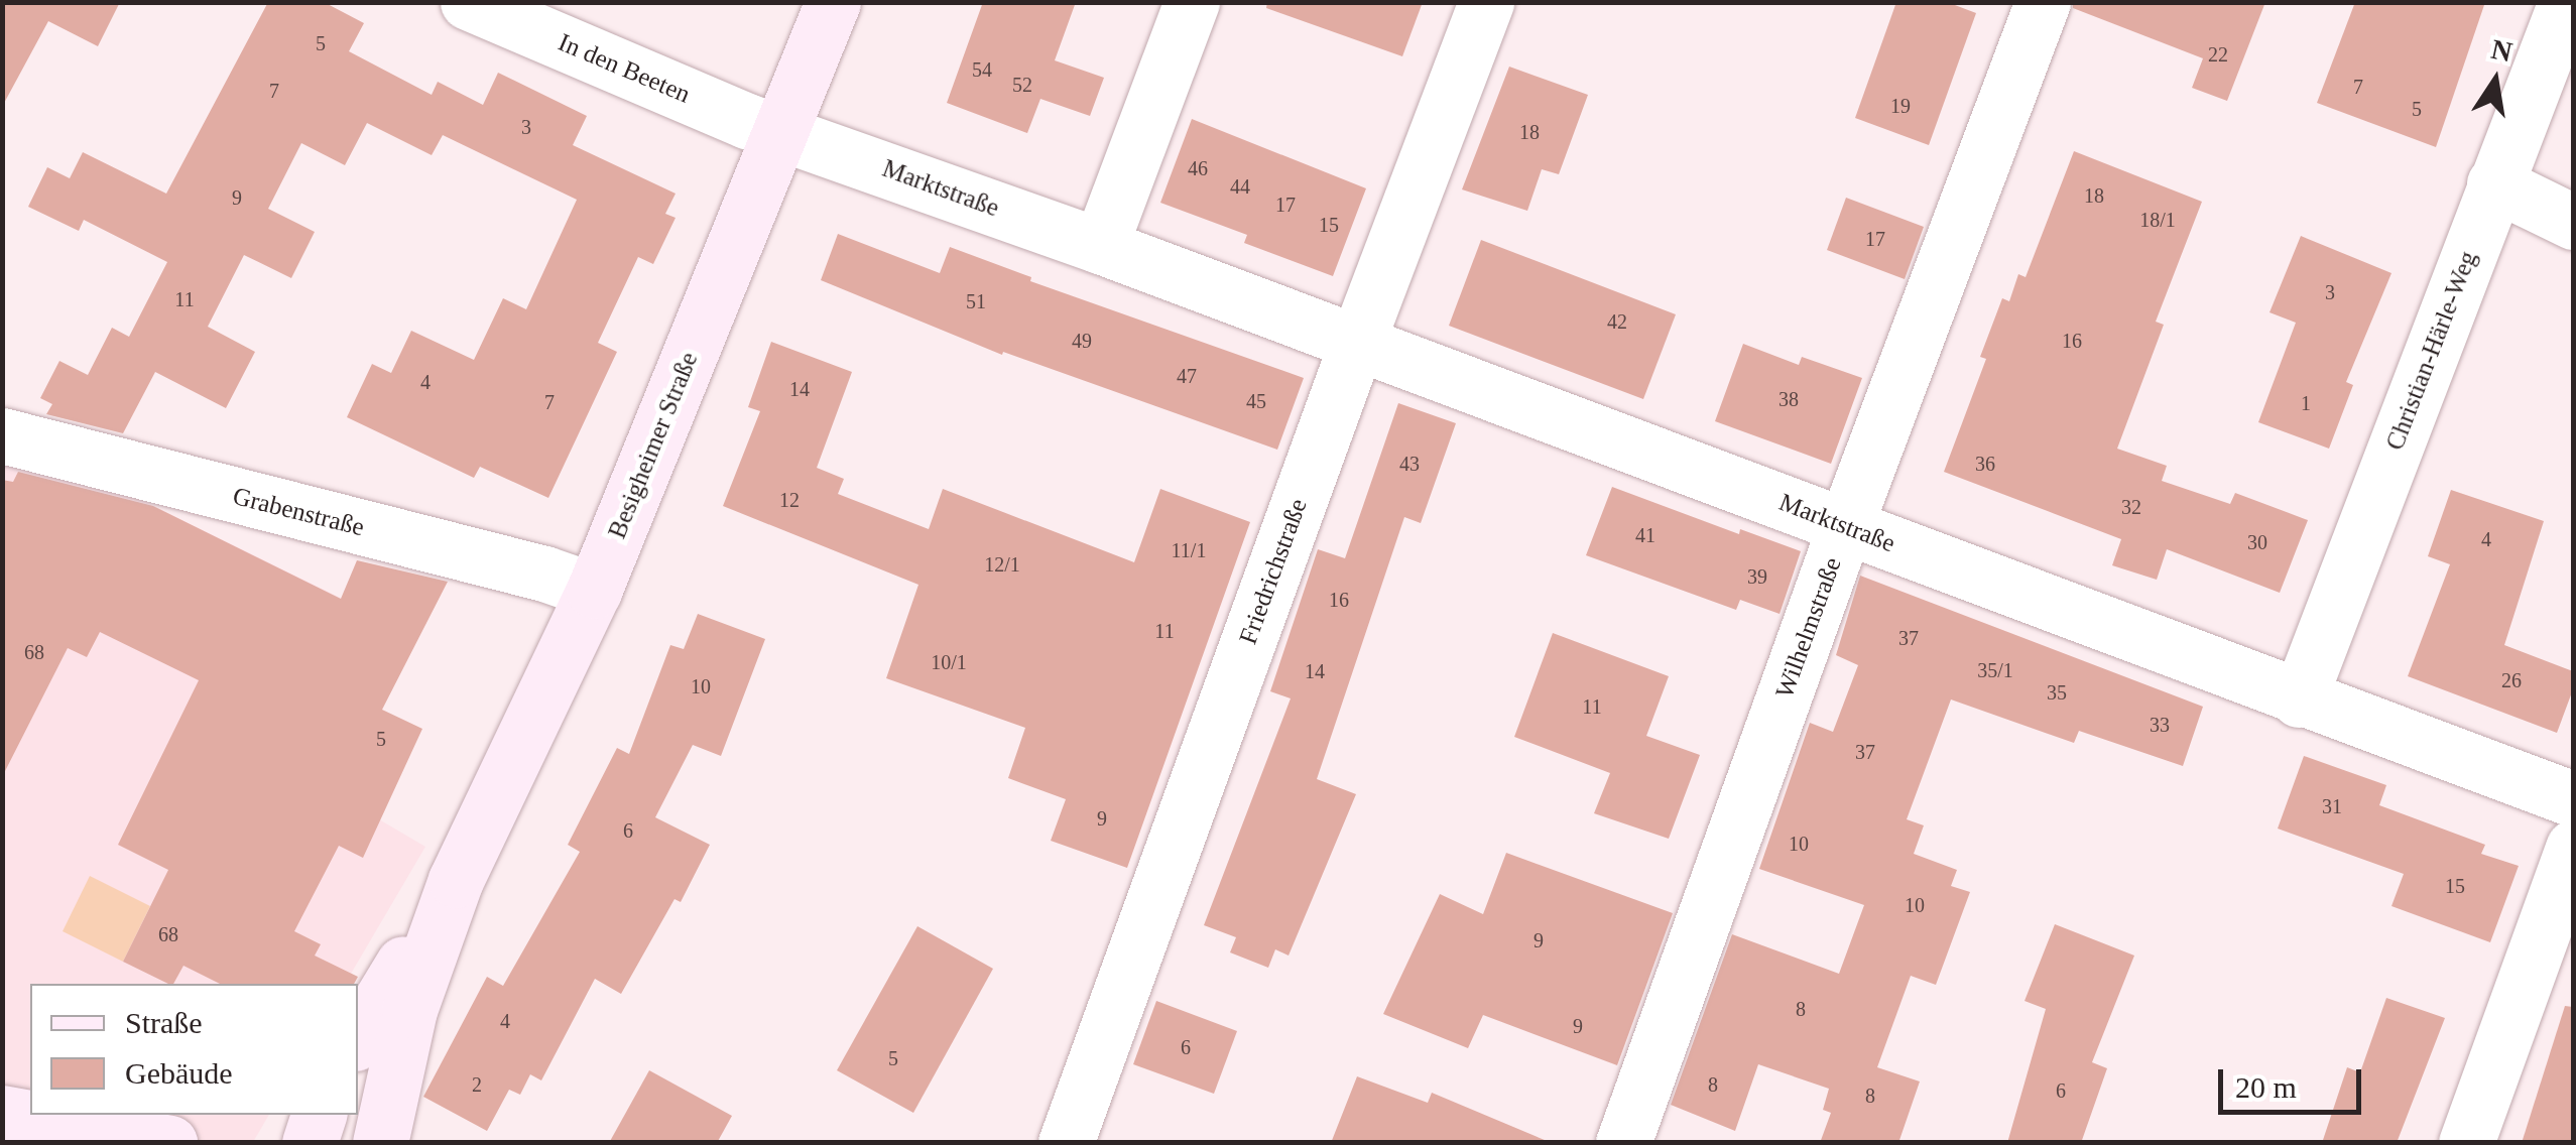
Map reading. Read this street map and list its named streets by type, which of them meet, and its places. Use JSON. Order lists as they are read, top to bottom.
{
  "streets": {
    "main road": ["Besigheimer Straße"],
    "street": [
      "In den Beeten",
      "Marktstraße",
      "Christian-Härle-Weg",
      "Grabenstraße",
      "Friedrichstraße",
      "Wilhelmstraße"
    ]
  },
  "crossings": [
    ["In den Beeten", "Marktstraße"],
    ["In den Beeten", "Besigheimer Straße"],
    ["Marktstraße", "Christian-Härle-Weg"],
    ["Marktstraße", "Besigheimer Straße"],
    ["Marktstraße", "Friedrichstraße"],
    ["Marktstraße", "Wilhelmstraße"],
    ["Besigheimer Straße", "Grabenstraße"]
  ],
  "house_numbers": [
    "5",
    "22",
    "54",
    "52",
    "7",
    "7",
    "19",
    "5",
    "3",
    "18",
    "46",
    "44",
    "18",
    "9",
    "17",
    "18/1",
    "15",
    "17",
    "3",
    "11",
    "51",
    "42",
    "49",
    "16",
    "47",
    "4",
    "14",
    "38",
    "45",
    "7",
    "1",
    "43",
    "36",
    "12",
    "32",
    "41",
    "4",
    "30",
    "11/1",
    "12/1",
    "39",
    "16",
    "11",
    "37",
    "68",
    "10/1",
    "35/1",
    "14",
    "26",
    "10",
    "35",
    "11",
    "33",
    "5",
    "37",
    "31",
    "9",
    "6",
    "10",
    "15",
    "10",
    "68",
    "9",
    "8",
    "4",
    "9",
    "6",
    "5",
    "2",
    "8",
    "6",
    "8"
  ],
  "legend": ["Straße", "Gebäude"],
  "scale_bar": "20 m",
  "north": "top"
}
